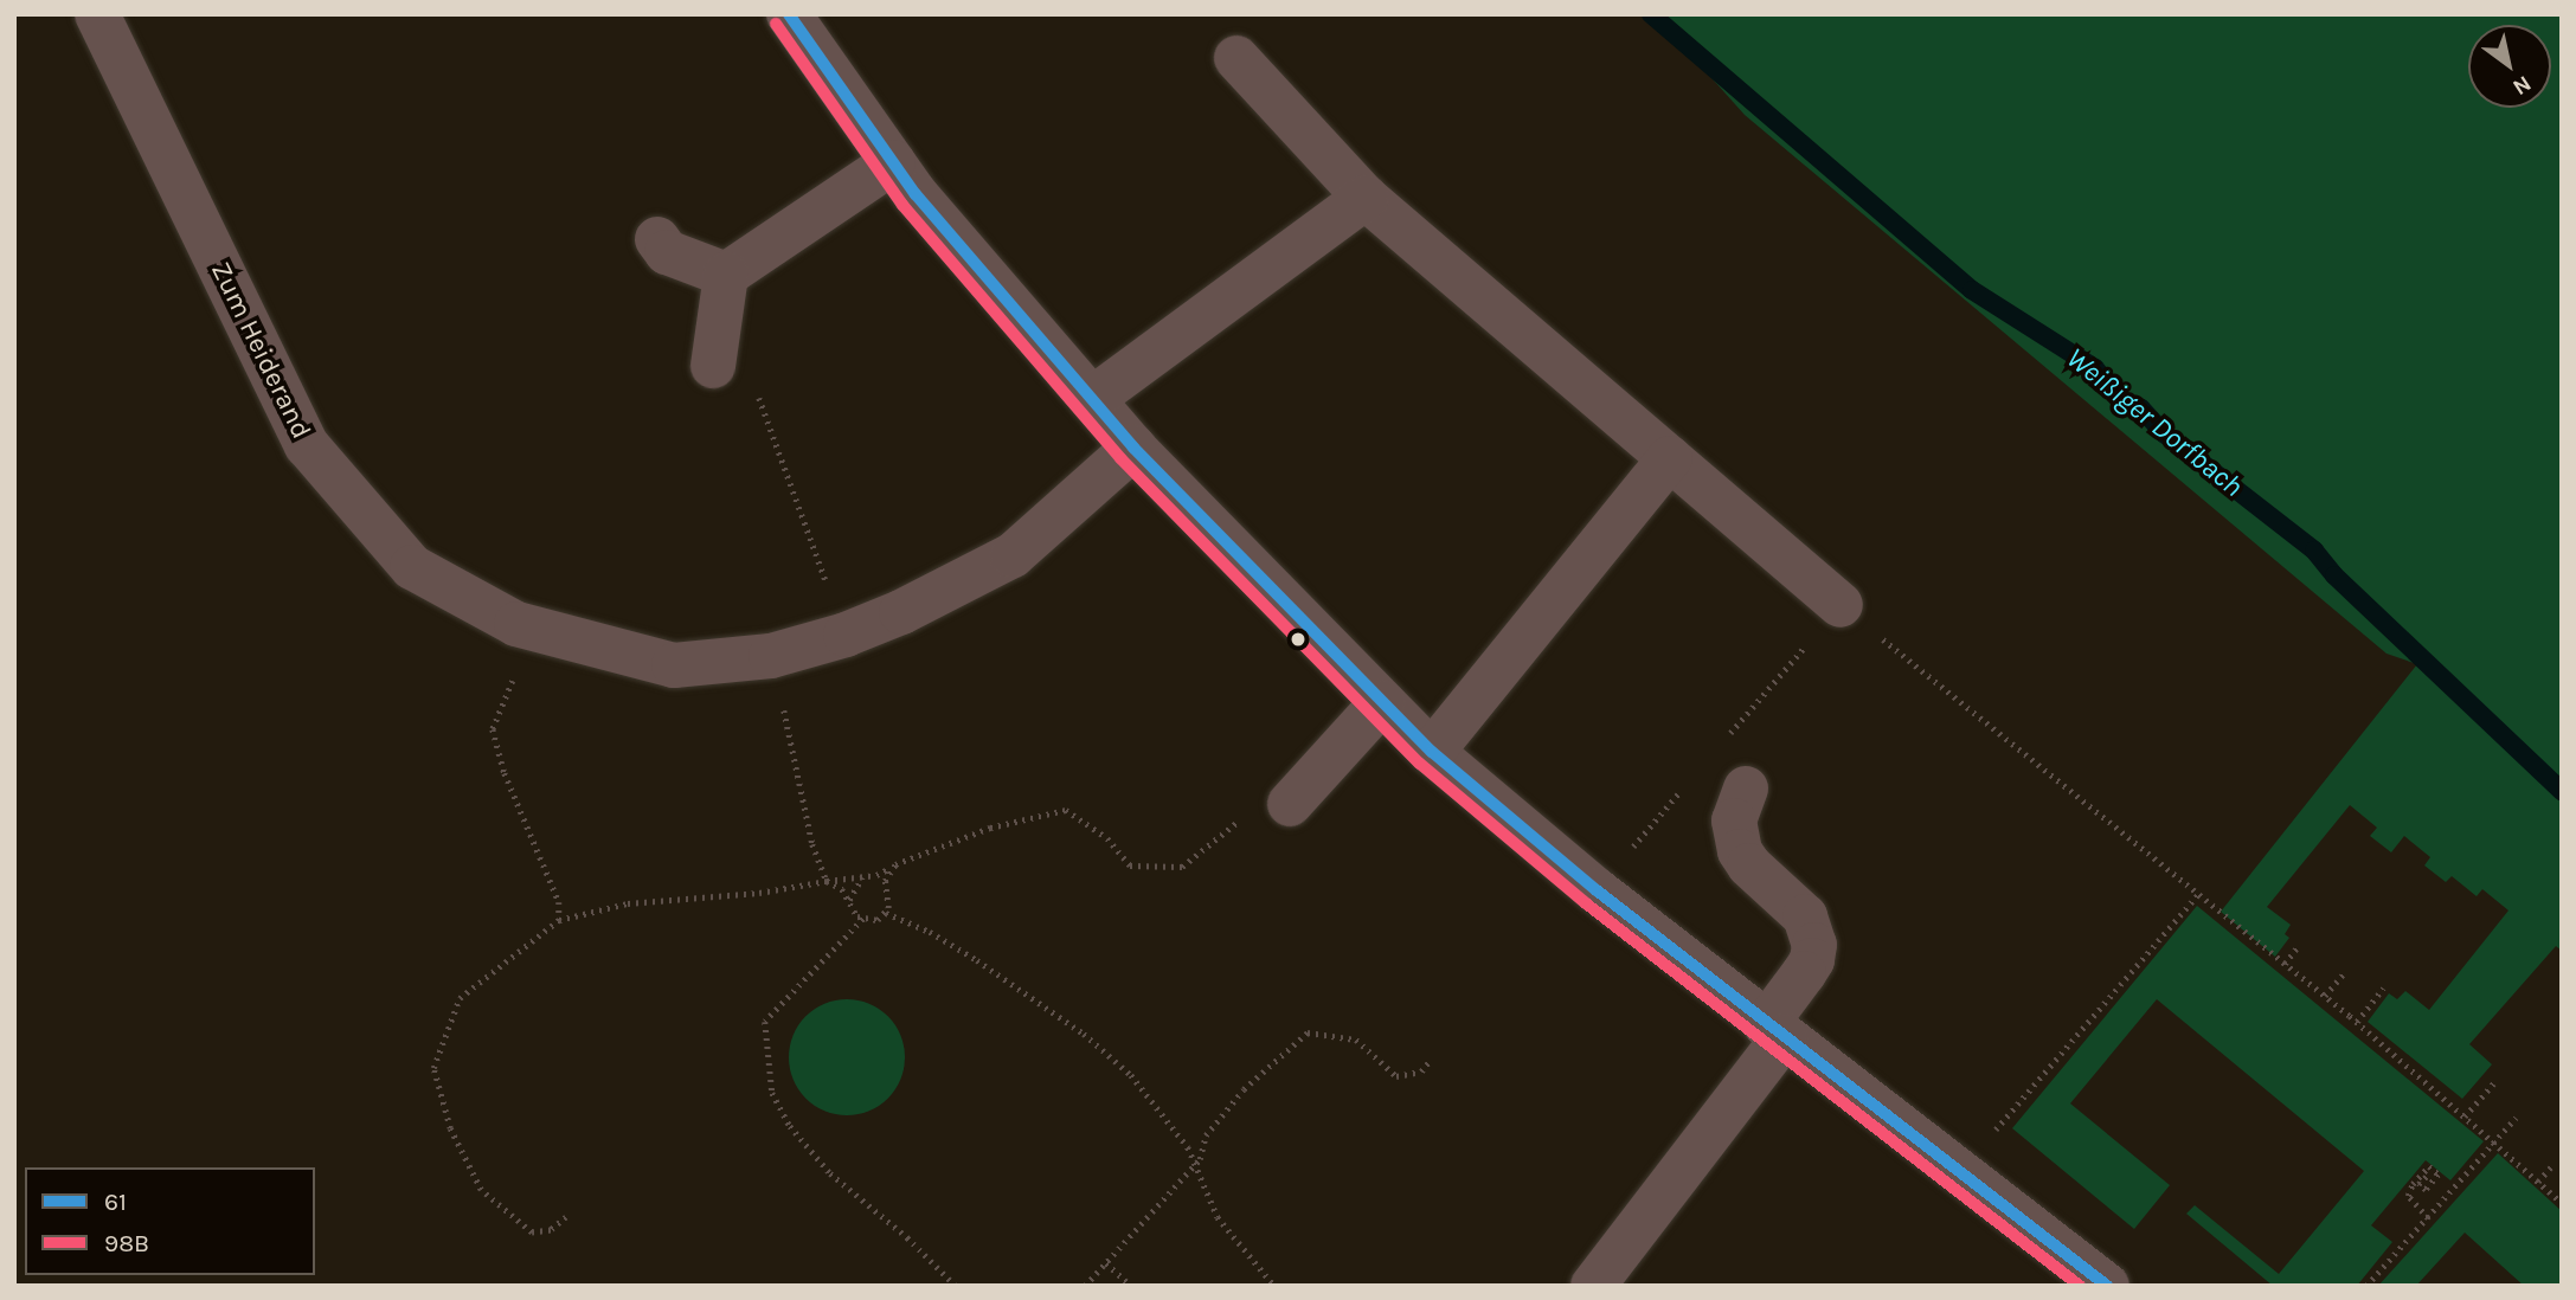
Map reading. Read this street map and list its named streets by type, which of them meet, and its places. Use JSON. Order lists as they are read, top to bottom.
{
  "streets": {
    "street": ["Zum Heiderand"]
  },
  "water": ["Weißiger Dorfbach"],
  "lines": ["transit line 61", "transit line 98B"],
  "legend": ["61", "98B"],
  "north": "bottom right"
}
